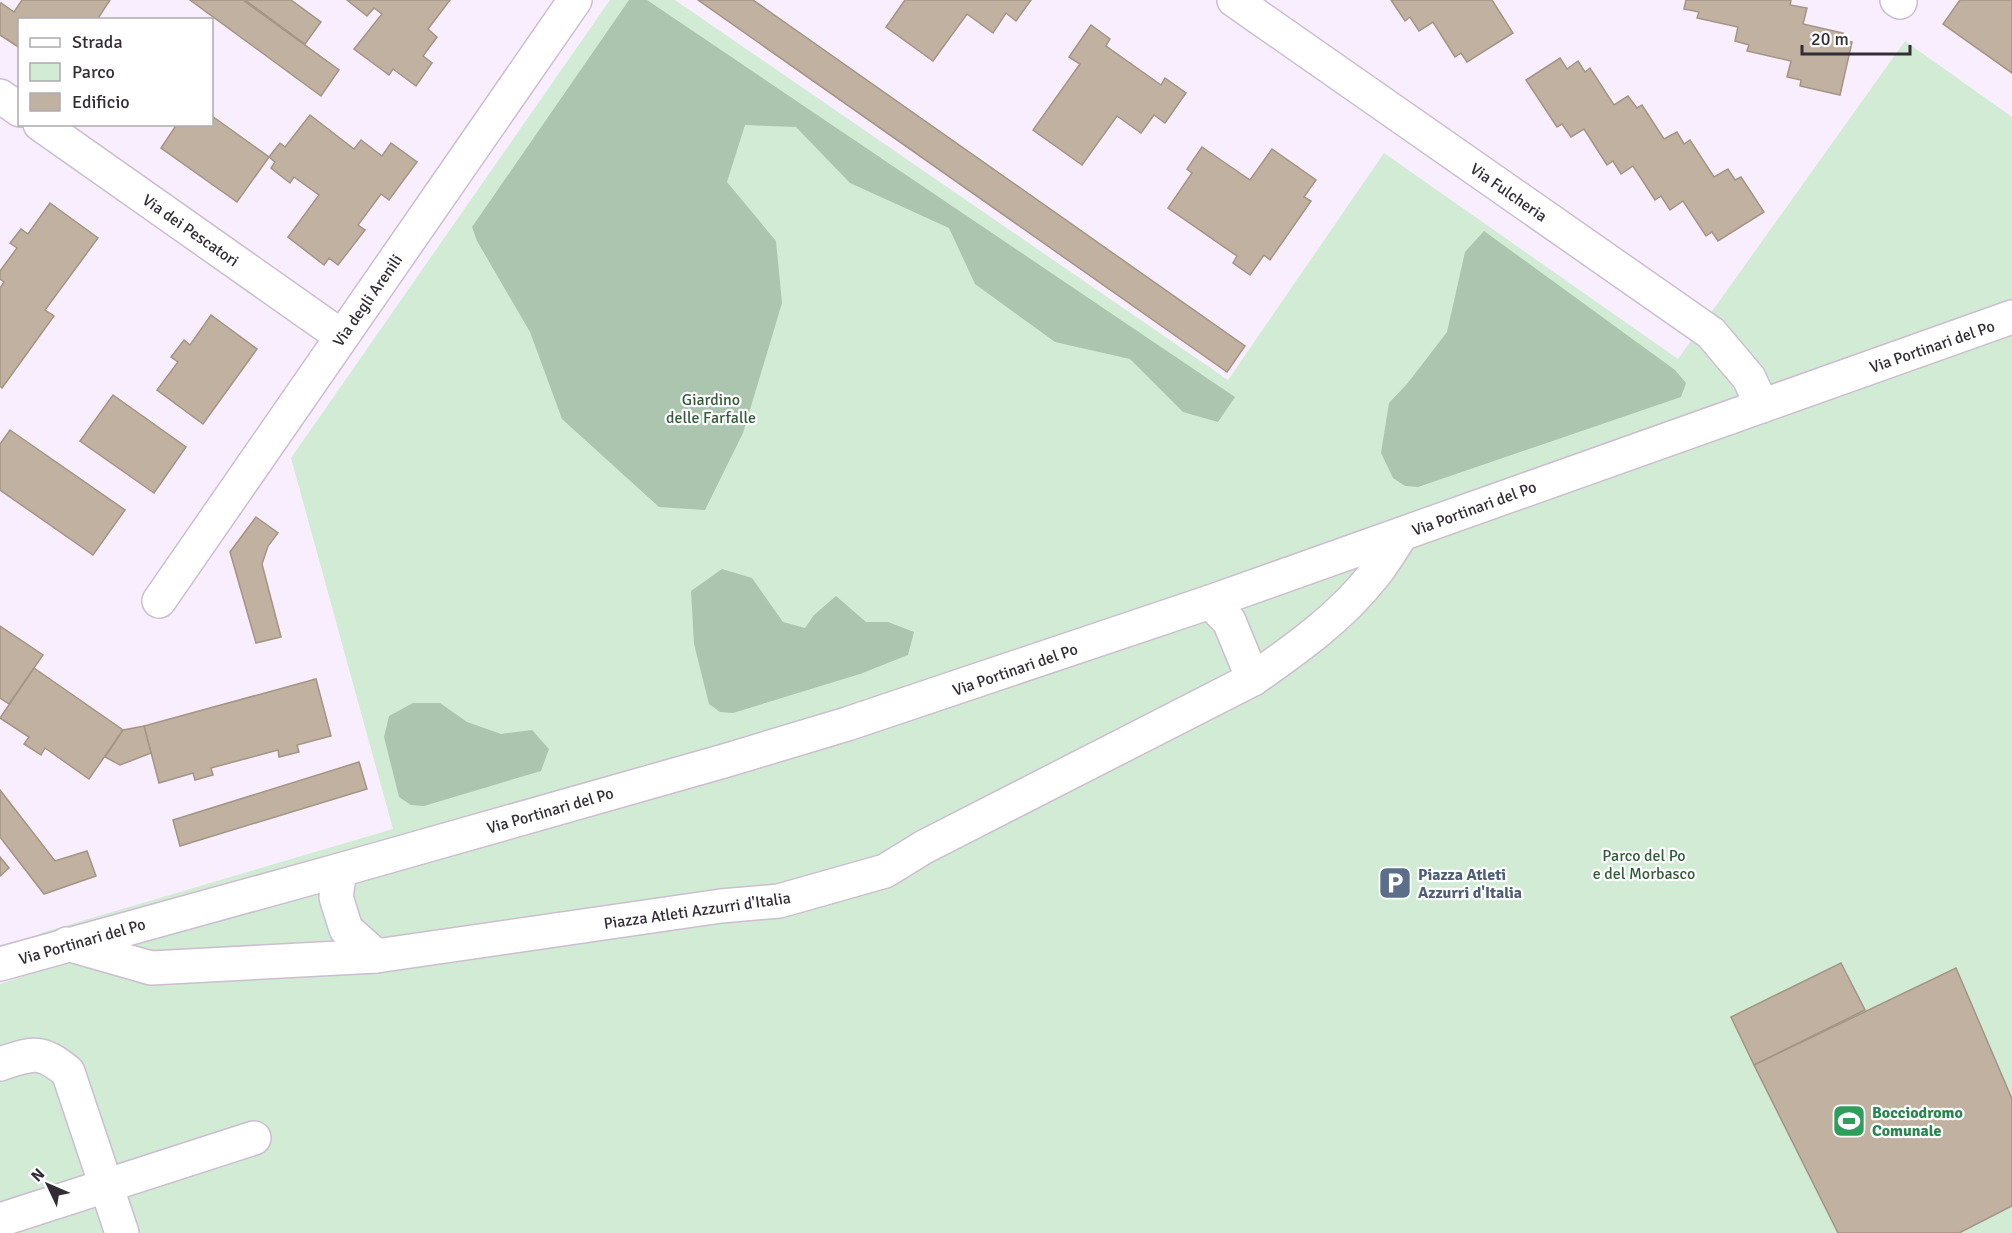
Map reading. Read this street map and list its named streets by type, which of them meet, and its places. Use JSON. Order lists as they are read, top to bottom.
{
  "streets": {
    "street": [
      "Via Fulcheria",
      "Via dei Pescatori",
      "Via degli Arenili",
      "Via Portinari del Po",
      "Piazza Atleti Azzurri d'Italia"
    ]
  },
  "crossings": [
    ["Via Fulcheria", "Via Portinari del Po"],
    ["Via dei Pescatori", "Via degli Arenili"],
    ["Via Portinari del Po", "Piazza Atleti Azzurri d'Italia"]
  ],
  "parks": ["Giardino delle Farfalle", "Parco del Po e del Morbasco"],
  "places": {
    "parking": ["Piazza Atleti Azzurri d'Italia"],
    "sports": ["Bocciodromo Comunale"]
  },
  "legend": ["Strada", "Parco", "Edificio"],
  "scale_bar": "20 m",
  "north": "top left"
}
